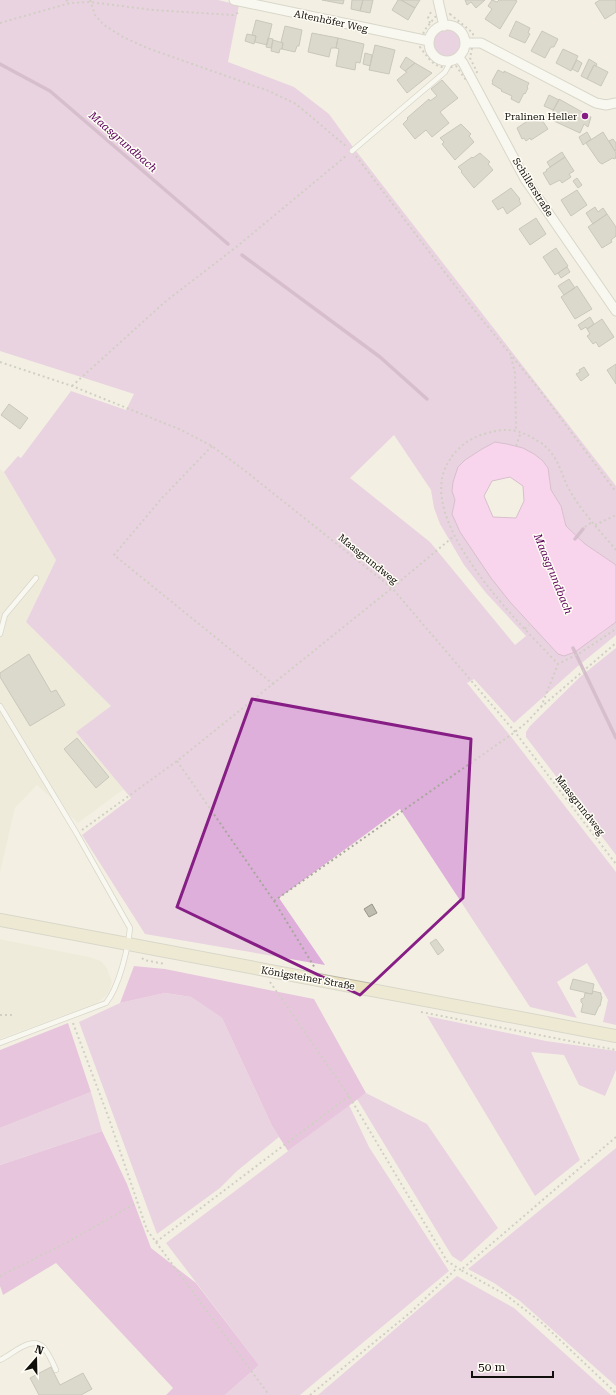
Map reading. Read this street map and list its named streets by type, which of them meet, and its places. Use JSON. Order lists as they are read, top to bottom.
{
  "streets": {
    "main road": ["Königsteiner Straße"],
    "street": ["Altenhöfer Weg", "Schillerstraße"],
    "path": ["Maasgrundweg"]
  },
  "crossings": [
    ["Altenhöfer Weg", "Schillerstraße"]
  ],
  "water": ["Maasgrundbach"],
  "places": ["Pralinen Heller"],
  "scale_bar": "50 m",
  "north": "top"
}
